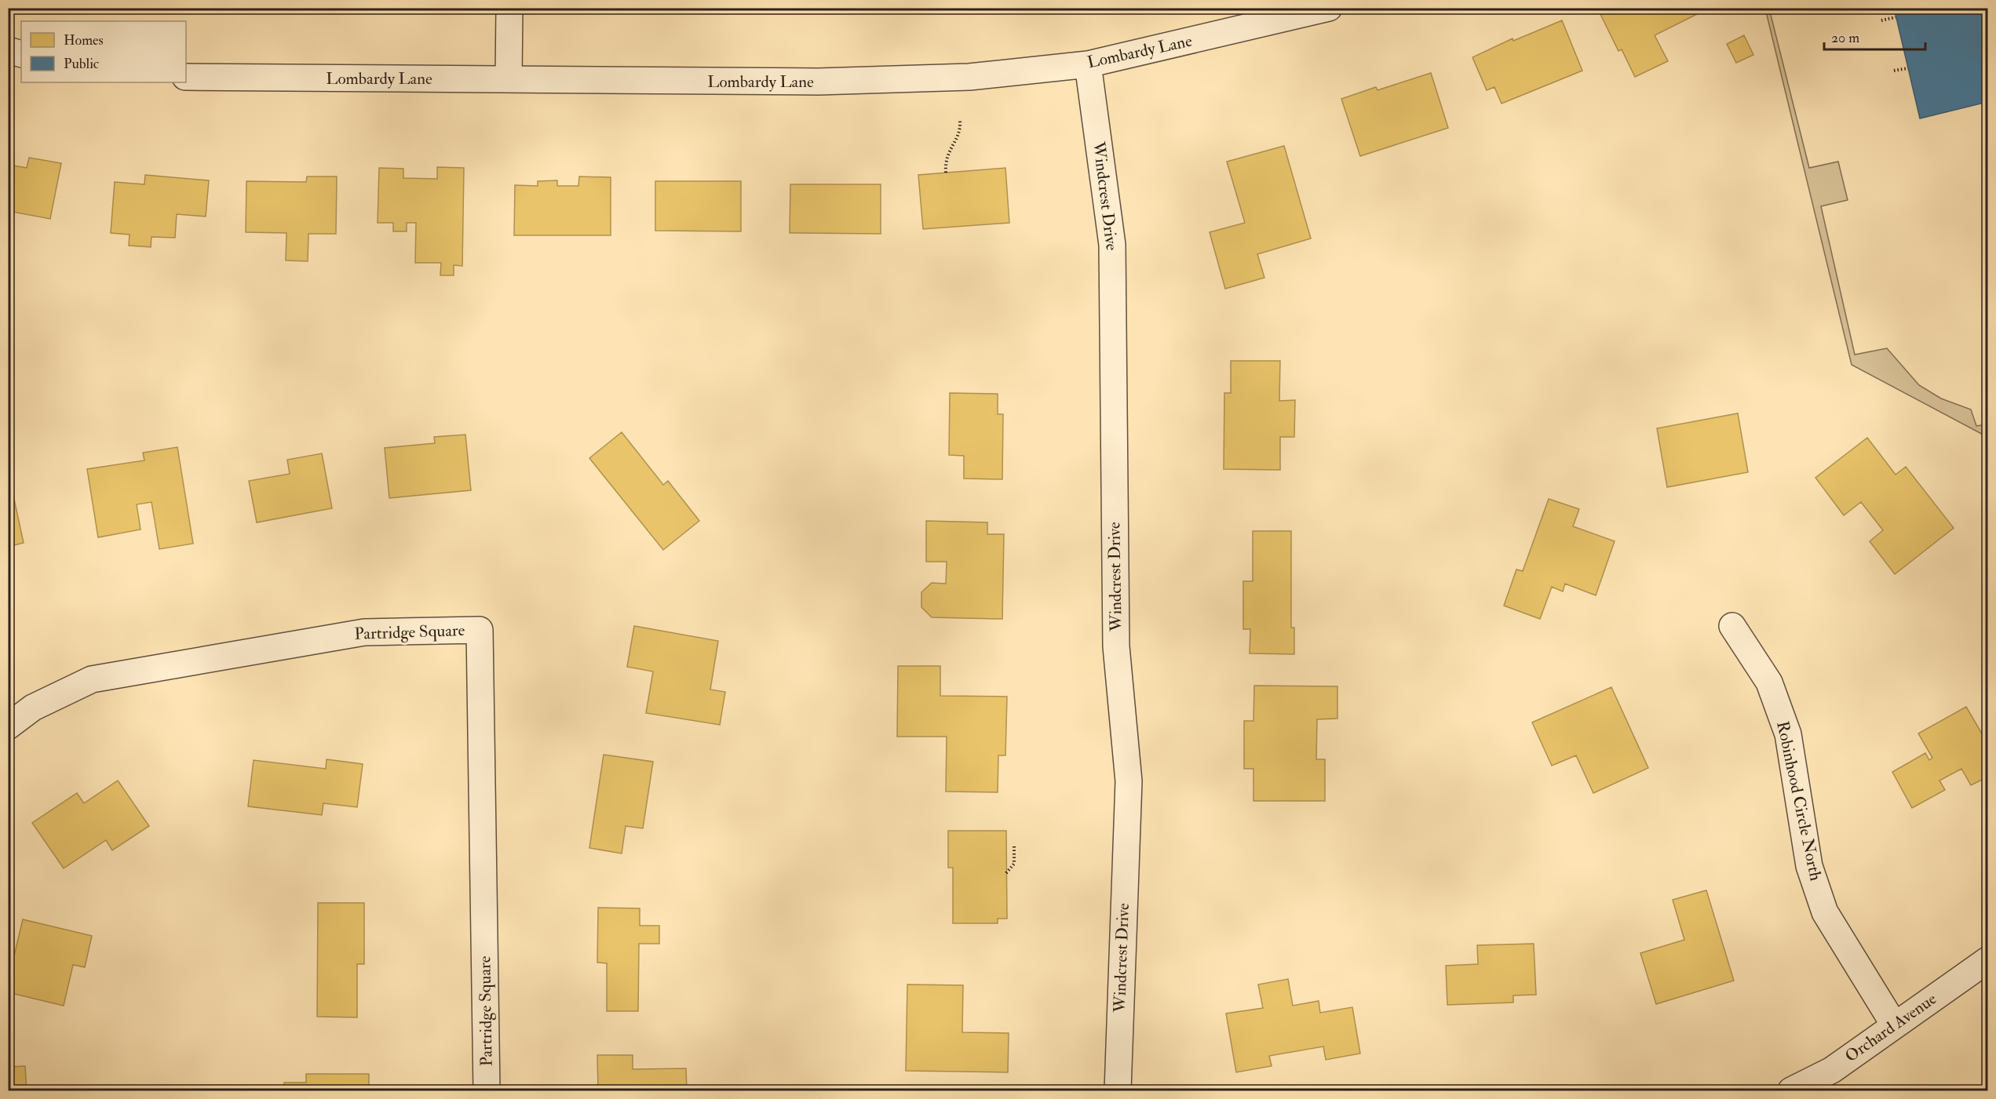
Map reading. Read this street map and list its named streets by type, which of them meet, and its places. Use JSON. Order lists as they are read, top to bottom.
{
  "streets": {
    "street": [
      "Lombardy Lane",
      "Windcrest Drive",
      "Partridge Square",
      "Robinhood Circle North",
      "Orchard Avenue"
    ]
  },
  "crossings": [
    ["Lombardy Lane", "Windcrest Drive"],
    ["Robinhood Circle North", "Orchard Avenue"]
  ],
  "legend": ["Homes", "Public"],
  "scale_bar": "20 m"
}
